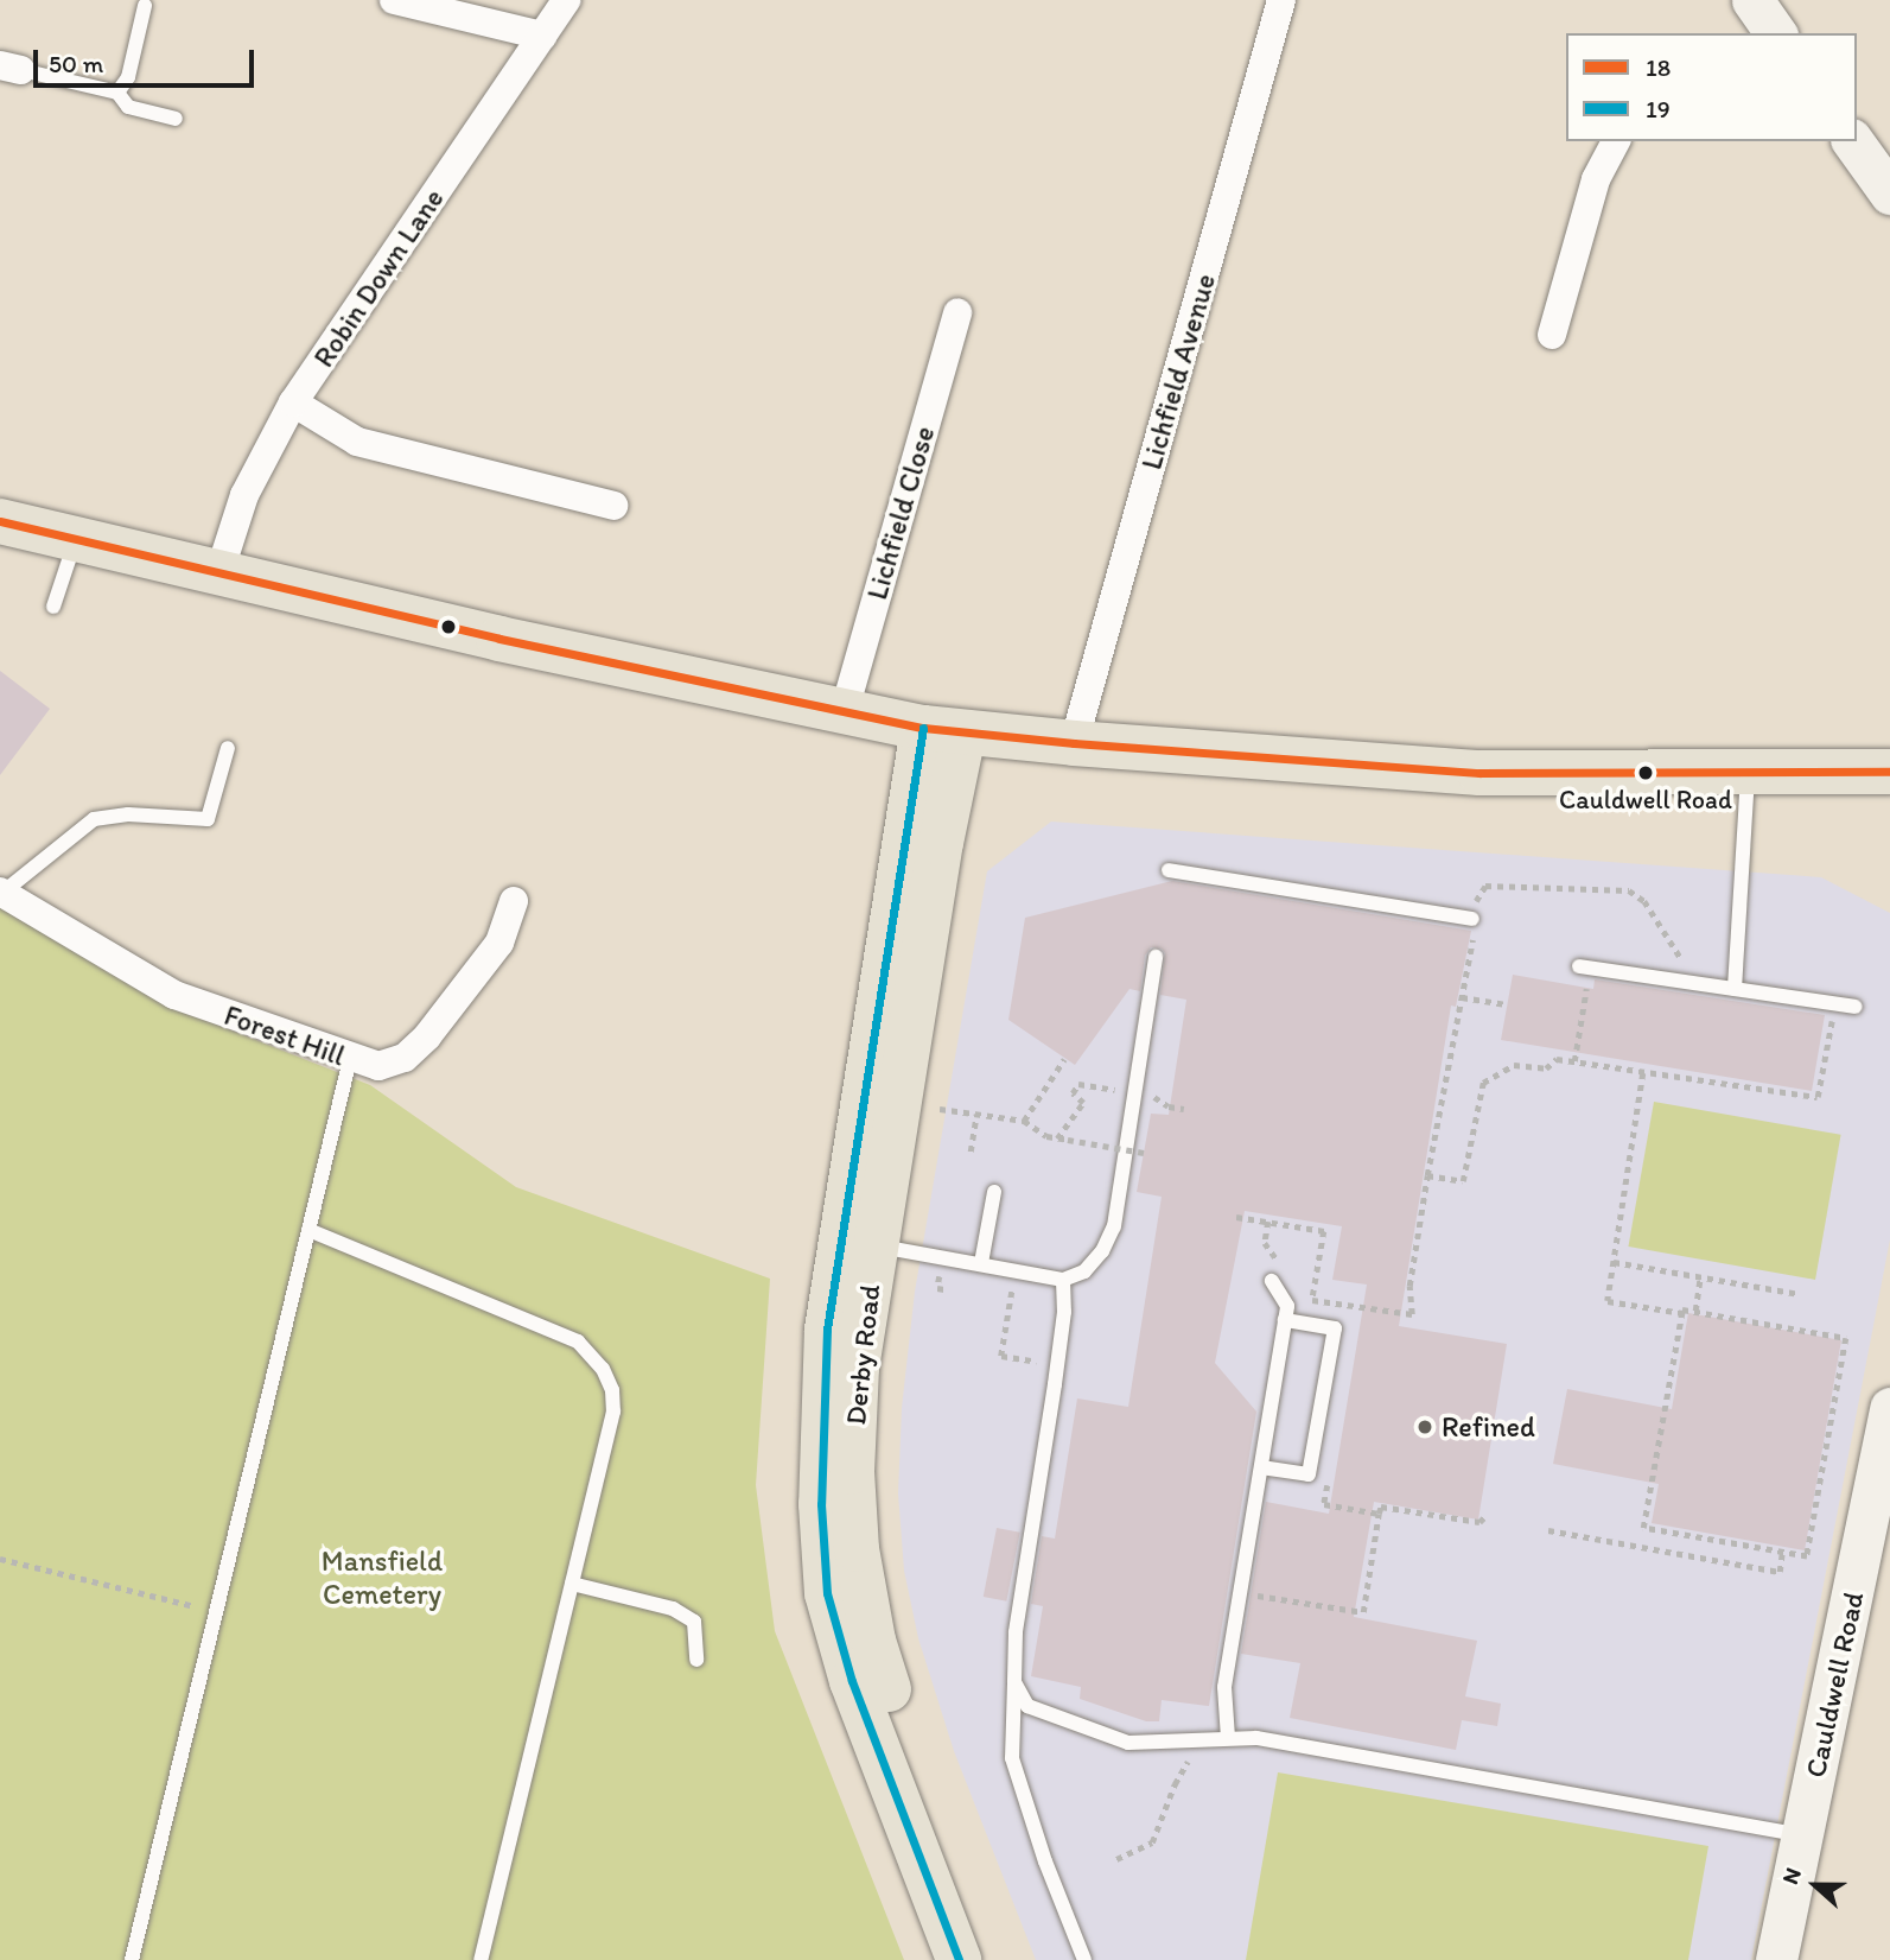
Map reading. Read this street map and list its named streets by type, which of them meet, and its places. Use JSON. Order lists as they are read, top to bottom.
{
  "streets": {
    "main road": ["Derby Road"],
    "street": [
      "Robin Down Lane",
      "Lichfield Avenue",
      "Lichfield Close",
      "Forest Hill",
      "Cauldwell Road"
    ]
  },
  "parks": ["Mansfield Cemetery"],
  "places": ["Cauldwell Road", "Refined"],
  "lines": ["transit line 18", "transit line 19"],
  "legend": ["18", "19"],
  "scale_bar": "50 m",
  "north": "left"
}
